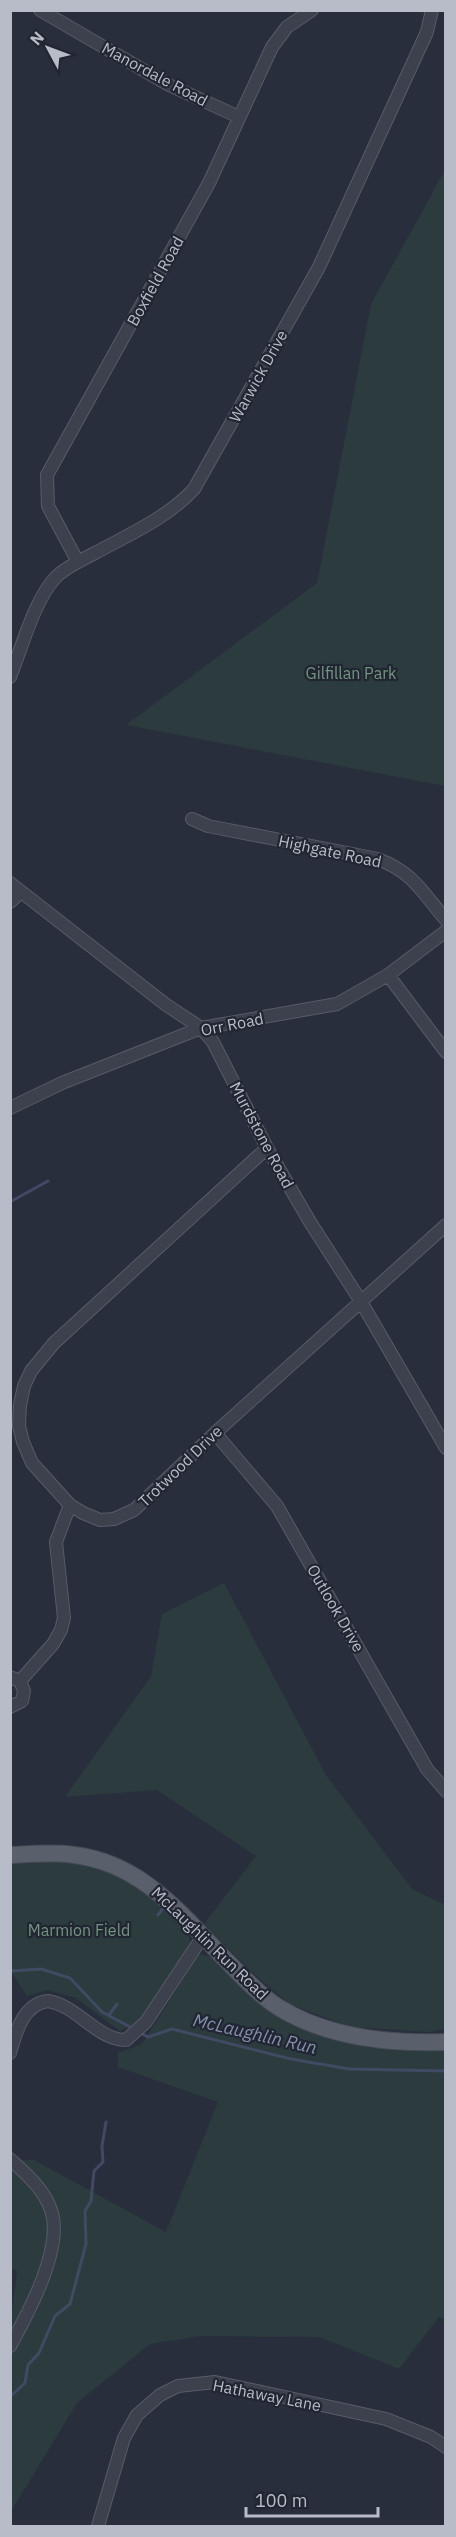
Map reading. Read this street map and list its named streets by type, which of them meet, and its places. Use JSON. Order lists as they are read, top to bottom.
{
  "streets": {
    "main road": ["McLaughlin Run Road"],
    "street": [
      "Manordale Road",
      "Boxfield Road",
      "Warwick Drive",
      "Highgate Road",
      "Orr Road",
      "Murdstone Road",
      "Trotwood Drive",
      "Outlook Drive",
      "Hathaway Lane"
    ]
  },
  "crossings": [
    ["Manordale Road", "Boxfield Road"],
    ["Boxfield Road", "Warwick Drive"],
    ["Orr Road", "Murdstone Road"],
    ["Murdstone Road", "Trotwood Drive"],
    ["Trotwood Drive", "Outlook Drive"]
  ],
  "water": ["McLaughlin Run"],
  "parks": ["Gilfillan Park", "Marmion Field"],
  "scale_bar": "100 m",
  "north": "top left"
}
